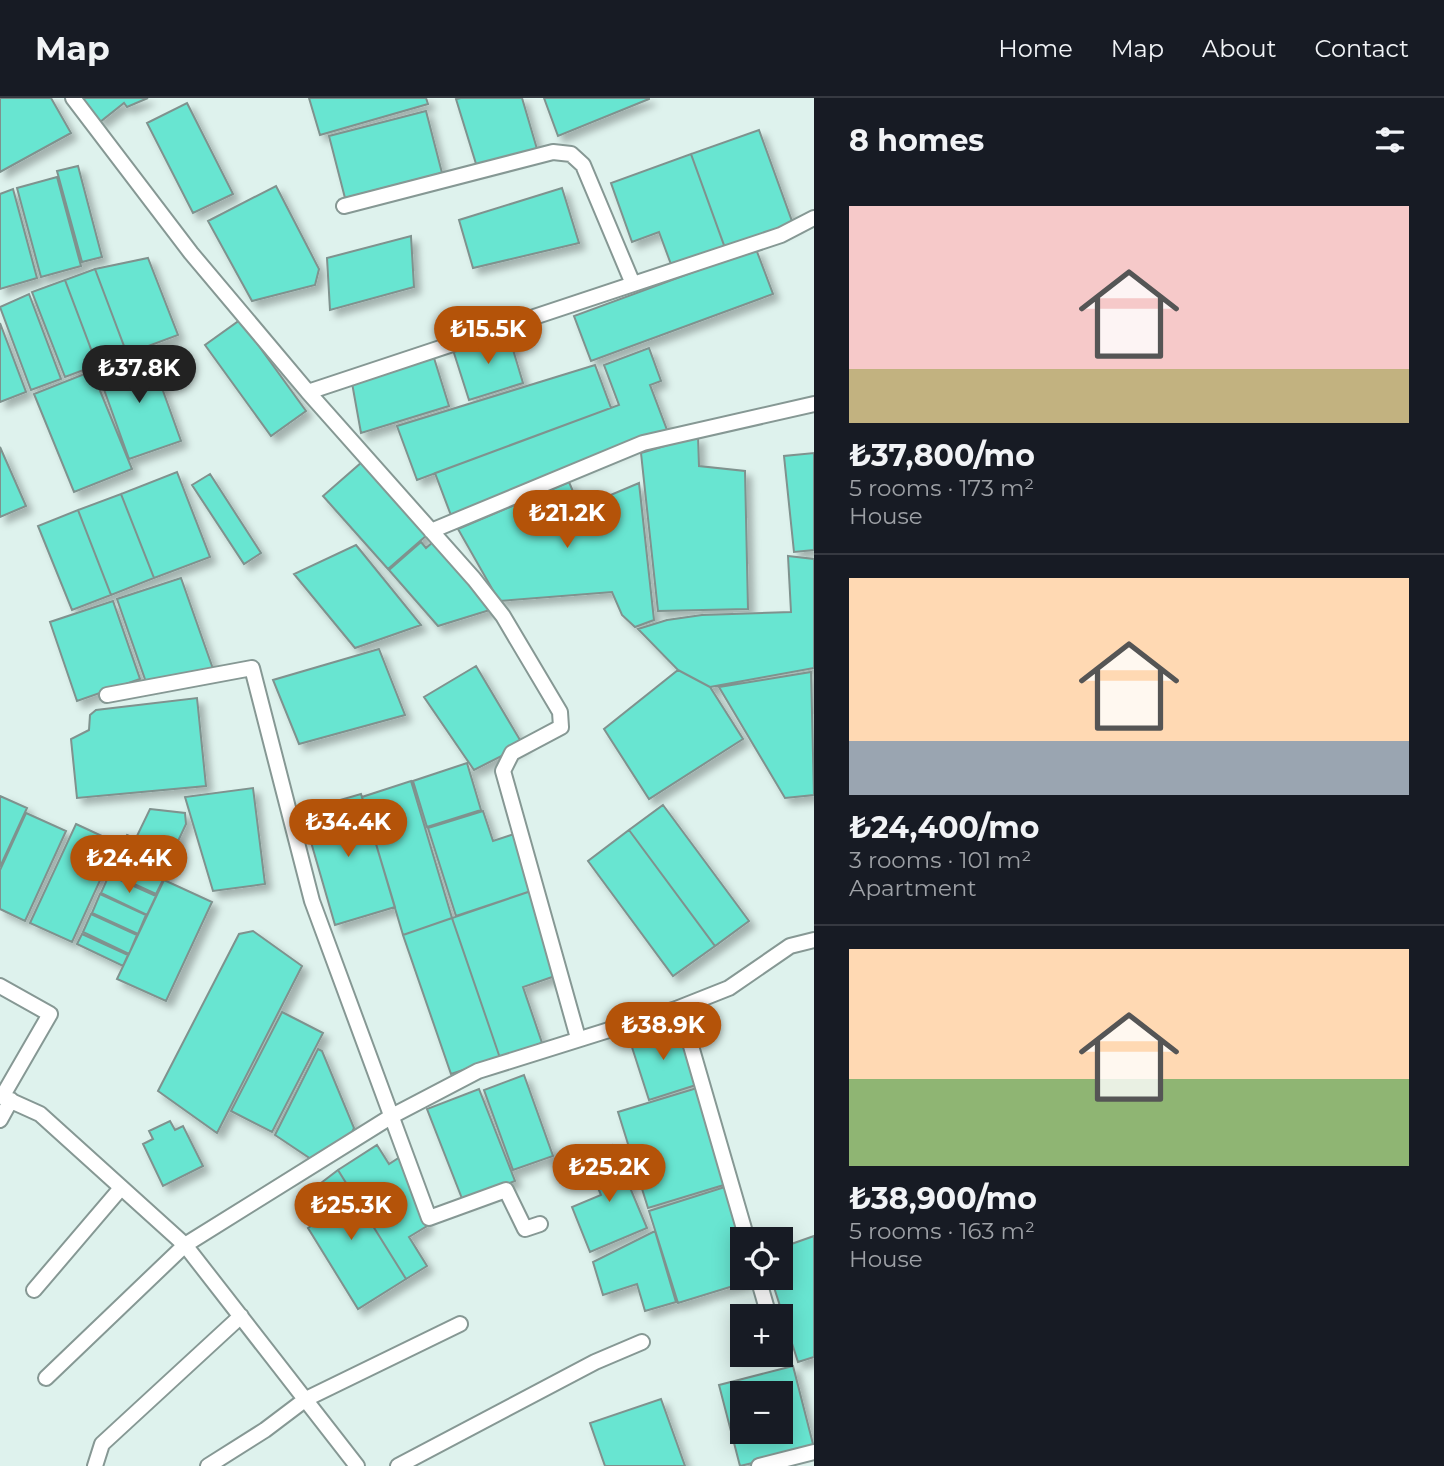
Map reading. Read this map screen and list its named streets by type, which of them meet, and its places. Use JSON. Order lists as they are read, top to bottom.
{
  "page": {
    "header": "Map",
    "nav": [
      "Home",
      "Map",
      "About",
      "Contact"
    ],
    "heading": "8 homes",
    "list": [
      {
        "name": "₺37,800/mo",
        "note": "5 rooms · 173 m² · House"
      },
      {
        "name": "₺24,400/mo",
        "note": "3 rooms · 101 m² · Apartment"
      },
      {
        "name": "₺38,900/mo",
        "note": "5 rooms · 163 m² · House"
      }
    ],
    "price": [
      "₺15.5K",
      "₺37.8K",
      "₺21.2K",
      "₺34.4K",
      "₺24.4K",
      "₺38.9K",
      "₺25.2K",
      "₺25.3K"
    ],
    "map_buttons": ["+", "−"]
  }
}
